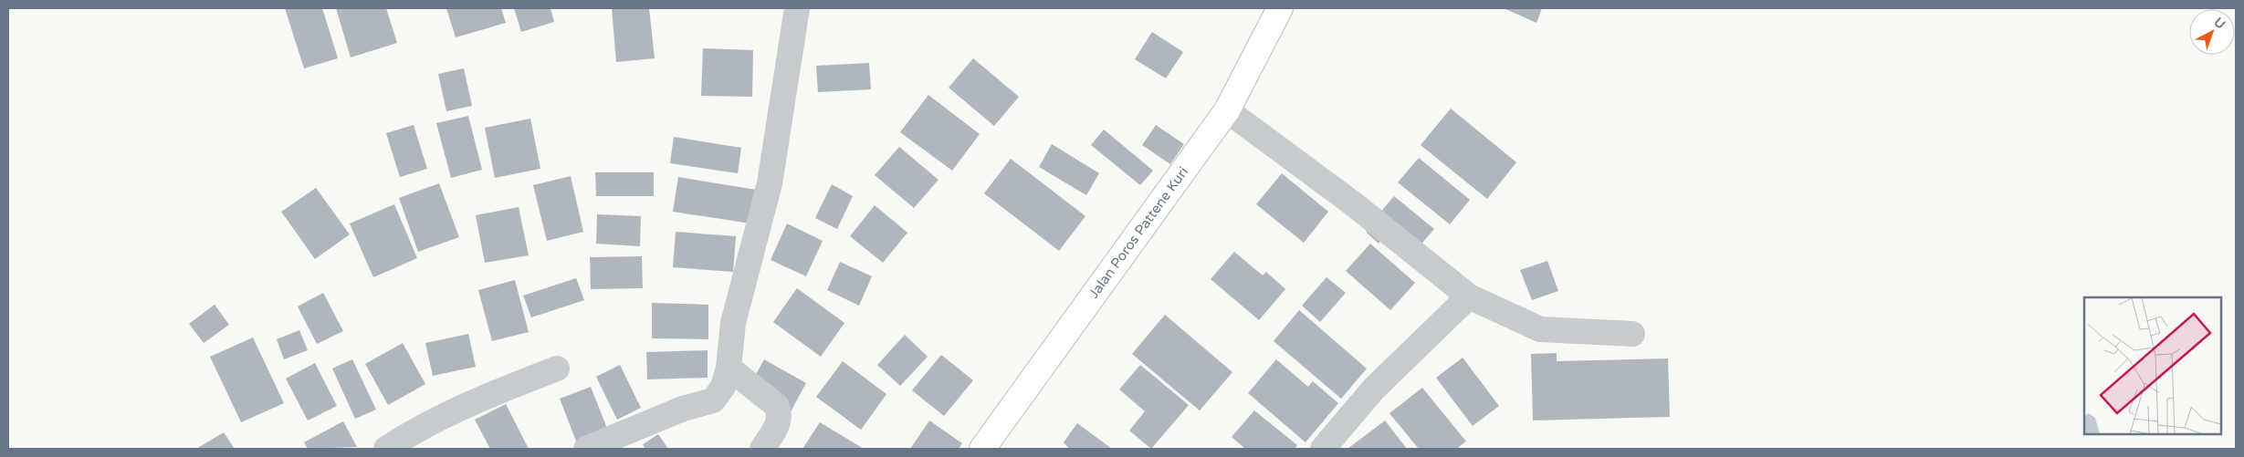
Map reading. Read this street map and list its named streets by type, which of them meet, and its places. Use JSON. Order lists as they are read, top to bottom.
{
  "streets": {
    "street": ["Jalan Poros Pattene Kuri"]
  },
  "north": "top right"
}
